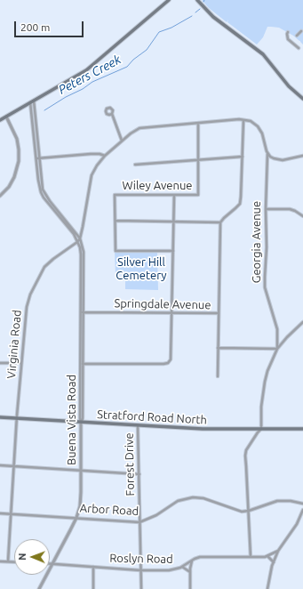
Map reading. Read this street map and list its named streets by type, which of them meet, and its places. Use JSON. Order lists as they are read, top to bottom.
{
  "streets": {
    "main road": ["Stratford Road North"],
    "street": [
      "Wiley Avenue",
      "Georgia Avenue",
      "Springdale Avenue",
      "Virginia Road",
      "Buena Vista Road",
      "Forest Drive",
      "Arbor Road",
      "Roslyn Road"
    ]
  },
  "crossings": [
    ["Wiley Avenue", "Virginia Road"],
    ["Georgia Avenue", "Virginia Road"],
    ["Georgia Avenue", "Stratford Road North"],
    ["Springdale Avenue", "Buena Vista Road"],
    ["Virginia Road", "Stratford Road North"],
    ["Virginia Road", "Buena Vista Road"],
    ["Virginia Road", "Arbor Road"],
    ["Stratford Road North", "Buena Vista Road"],
    ["Stratford Road North", "Forest Drive"],
    ["Buena Vista Road", "Arbor Road"],
    ["Buena Vista Road", "Roslyn Road"],
    ["Forest Drive", "Arbor Road"],
    ["Forest Drive", "Roslyn Road"]
  ],
  "water": ["Peters Creek"],
  "parks": ["Silver Hill Cemetery"],
  "scale_bar": "200 m",
  "north": "left"
}
